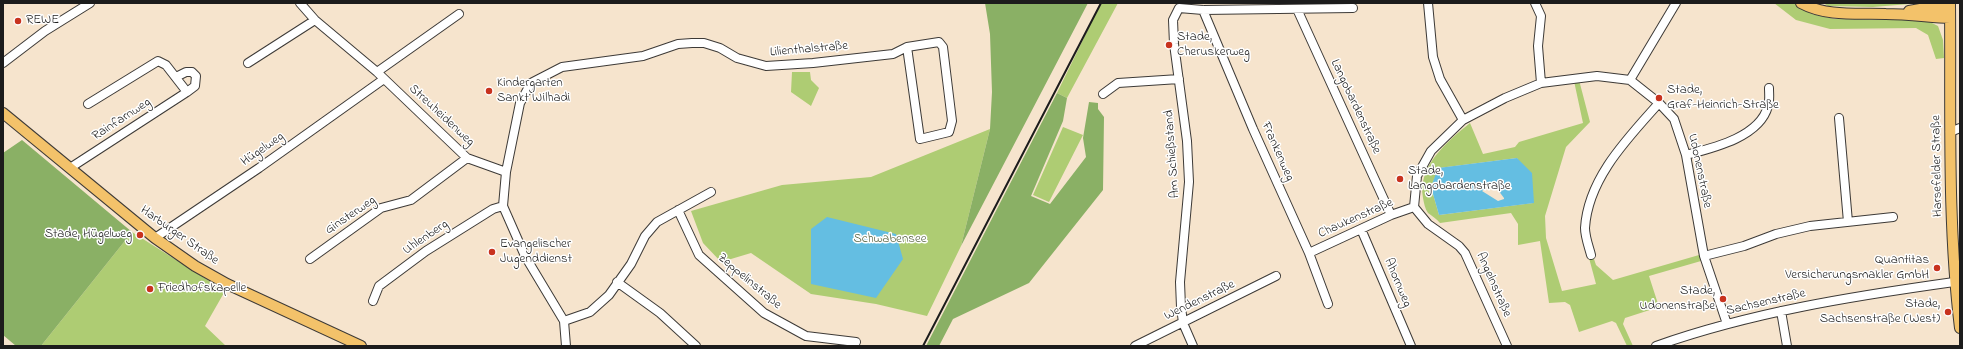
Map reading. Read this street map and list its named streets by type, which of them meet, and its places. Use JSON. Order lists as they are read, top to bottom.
{
  "streets": {
    "main road": ["Harsefelder Straße", "Harburger Straße"],
    "street": [
      "Lilienthalstraße",
      "Langobardenstraße",
      "Streuheidenweg",
      "Rainfarnweg",
      "Hügelweg",
      "Frankenweg",
      "Am Schießstand",
      "Udonenstraße",
      "Ginsterweg",
      "Chaukenstraße",
      "Uhlenberg",
      "Zeppelinstraße",
      "Ahornweg",
      "Angelnstraße",
      "Wendenstraße",
      "Sachsenstraße"
    ]
  },
  "crossings": [
    ["Lilienthalstraße", "Streuheidenweg"],
    ["Langobardenstraße", "Chaukenstraße"],
    ["Streuheidenweg", "Hügelweg"],
    ["Streuheidenweg", "Ginsterweg"],
    ["Rainfarnweg", "Harburger Straße"],
    ["Hügelweg", "Harburger Straße"],
    ["Frankenweg", "Am Schießstand"],
    ["Frankenweg", "Chaukenstraße"],
    ["Am Schießstand", "Wendenstraße"],
    ["Harsefelder Straße", "Sachsenstraße"],
    ["Udonenstraße", "Sachsenstraße"],
    ["Chaukenstraße", "Ahornweg"],
    ["Chaukenstraße", "Angelnstraße"]
  ],
  "parks": ["Schwabensee"],
  "places": [
    "REWE",
    "Stade, Cheruskerweg",
    "Kindergarten Sankt Wilhadi",
    "Stade, Graf-Heinrich-Straße",
    "Stade, Langobardenstraße",
    "Stade, Hügelweg",
    "Evangelischer Jugenddienst",
    "Quantitas Versicherungsmakler GmbH",
    "Friedhofskapelle",
    "Stade, Udonenstraße",
    "Stade, Sachsenstraße (West)"
  ]
}
